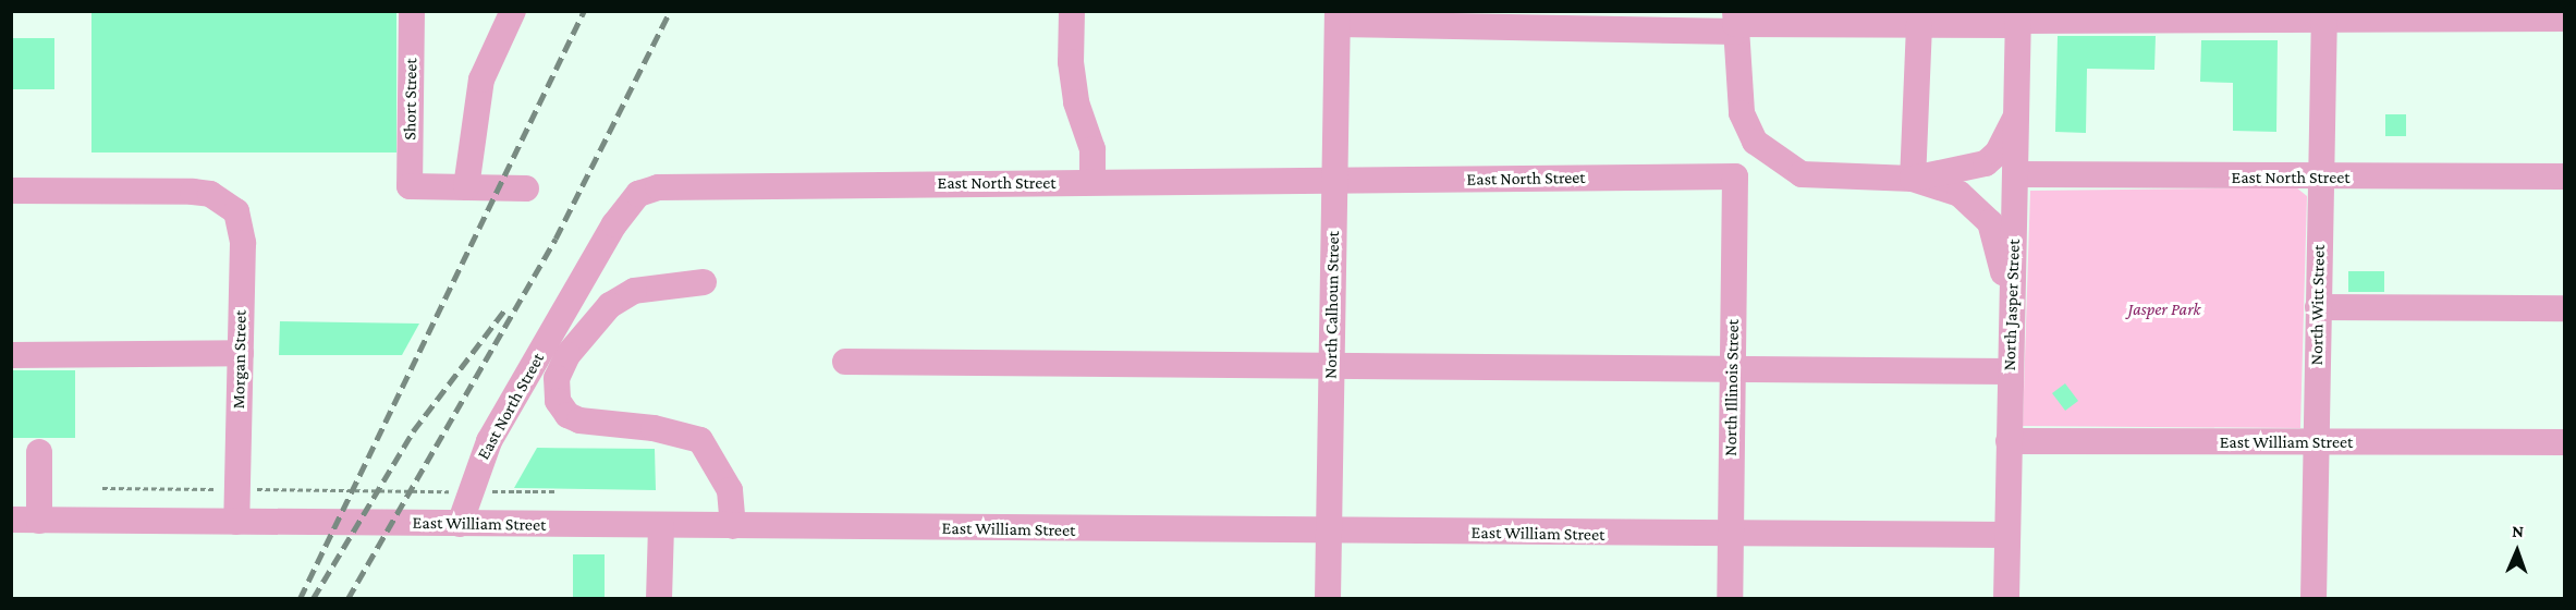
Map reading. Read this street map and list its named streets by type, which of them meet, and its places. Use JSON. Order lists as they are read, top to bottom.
{
  "streets": {
    "street": [
      "Short Street",
      "East North Street",
      "North Calhoun Street",
      "North Jasper Street",
      "North Witt Street",
      "Morgan Street",
      "North Illinois Street",
      "East William Street"
    ]
  },
  "crossings": [
    ["East North Street", "North Calhoun Street"],
    ["East North Street", "North Jasper Street"],
    ["East North Street", "North Witt Street"],
    ["East North Street", "North Illinois Street"],
    ["East North Street", "East William Street"],
    ["North Calhoun Street", "East William Street"],
    ["North Jasper Street", "East William Street"],
    ["North Witt Street", "East William Street"],
    ["Morgan Street", "East William Street"],
    ["North Illinois Street", "East William Street"]
  ],
  "parks": ["Jasper Park"],
  "north": "top"
}
